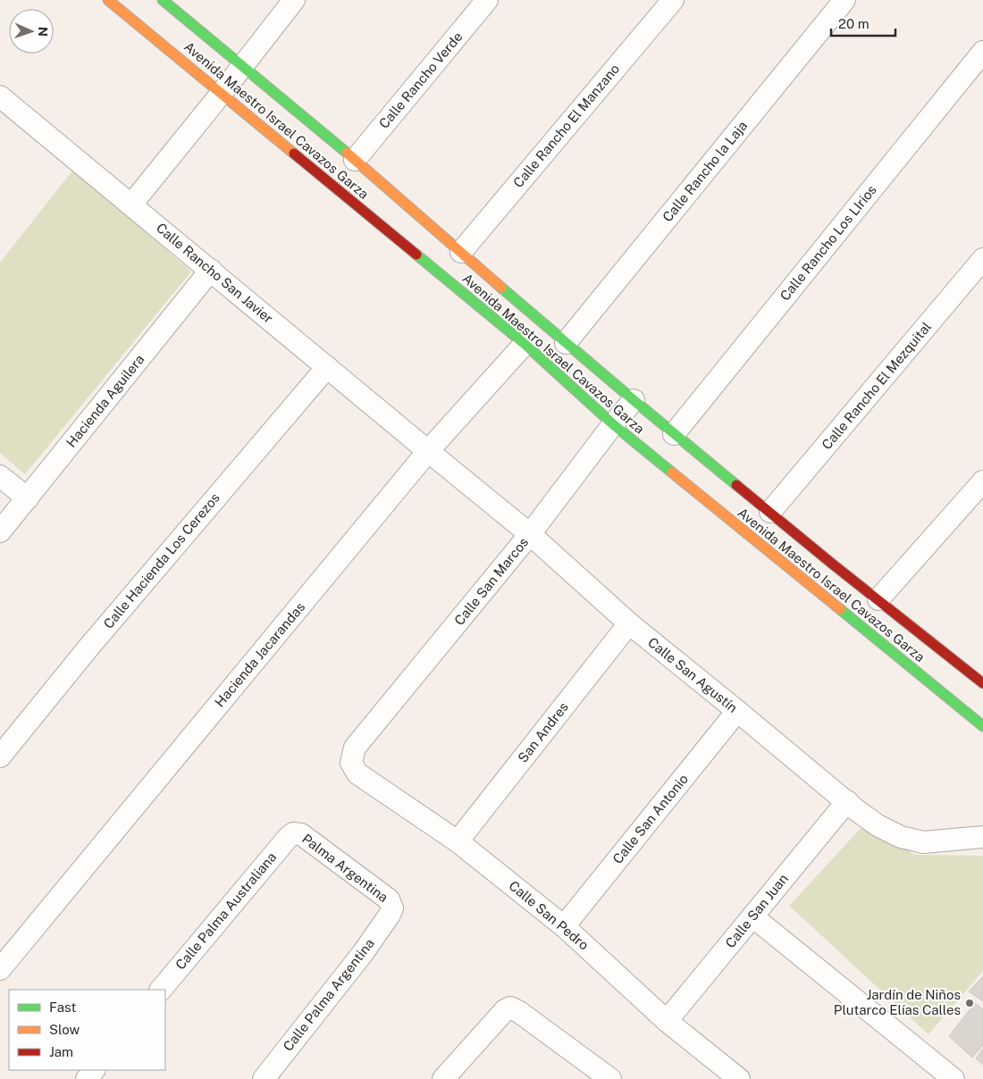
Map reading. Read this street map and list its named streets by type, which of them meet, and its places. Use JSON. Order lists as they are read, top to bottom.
{
  "streets": {
    "street": [
      "Calle Rancho Verde",
      "Avenida Maestro Israel Cavazos Garza",
      "Calle Rancho El Manzano",
      "Calle Rancho la Laja",
      "Calle Rancho Los LIrios",
      "Calle Rancho San Javier",
      "Calle Rancho El Mezquital",
      "Hacienda Aguilera",
      "Calle Hacienda Los Cerezos",
      "Calle San Marcos",
      "Hacienda Jacarandas",
      "Calle San Agustín",
      "San Andres",
      "Calle San Antonio",
      "Palma Argentina",
      "Calle Palma Australiana",
      "Calle San Juan",
      "Calle San Pedro",
      "Calle Palma Argentina"
    ]
  },
  "crossings": [
    ["Calle Rancho Verde", "Avenida Maestro Israel Cavazos Garza"],
    ["Avenida Maestro Israel Cavazos Garza", "Calle Rancho El Manzano"],
    ["Avenida Maestro Israel Cavazos Garza", "Calle Rancho la Laja"],
    ["Avenida Maestro Israel Cavazos Garza", "Calle Rancho Los LIrios"],
    ["Avenida Maestro Israel Cavazos Garza", "Calle Rancho El Mezquital"],
    ["Avenida Maestro Israel Cavazos Garza", "Calle San Marcos"],
    ["Avenida Maestro Israel Cavazos Garza", "Hacienda Jacarandas"],
    ["Calle Rancho San Javier", "Hacienda Aguilera"],
    ["Calle Rancho San Javier", "Calle Hacienda Los Cerezos"],
    ["Calle Rancho San Javier", "Hacienda Jacarandas"],
    ["Calle Rancho San Javier", "Calle San Agustín"],
    ["Calle San Marcos", "Calle San Agustín"],
    ["Calle San Marcos", "Calle San Pedro"],
    ["Hacienda Jacarandas", "Calle San Agustín"],
    ["Calle San Agustín", "San Andres"],
    ["Calle San Agustín", "Calle San Antonio"],
    ["Calle San Agustín", "Calle San Juan"],
    ["San Andres", "Calle San Pedro"],
    ["Calle San Antonio", "Calle San Pedro"],
    ["Palma Argentina", "Calle Palma Australiana"],
    ["Palma Argentina", "Calle Palma Argentina"],
    ["Calle San Juan", "Calle San Pedro"]
  ],
  "places": ["Jardín de Niños Plutarco Elías Calles"],
  "legend": ["Fast", "Slow", "Jam"],
  "scale_bar": "20 m",
  "north": "right"
}
